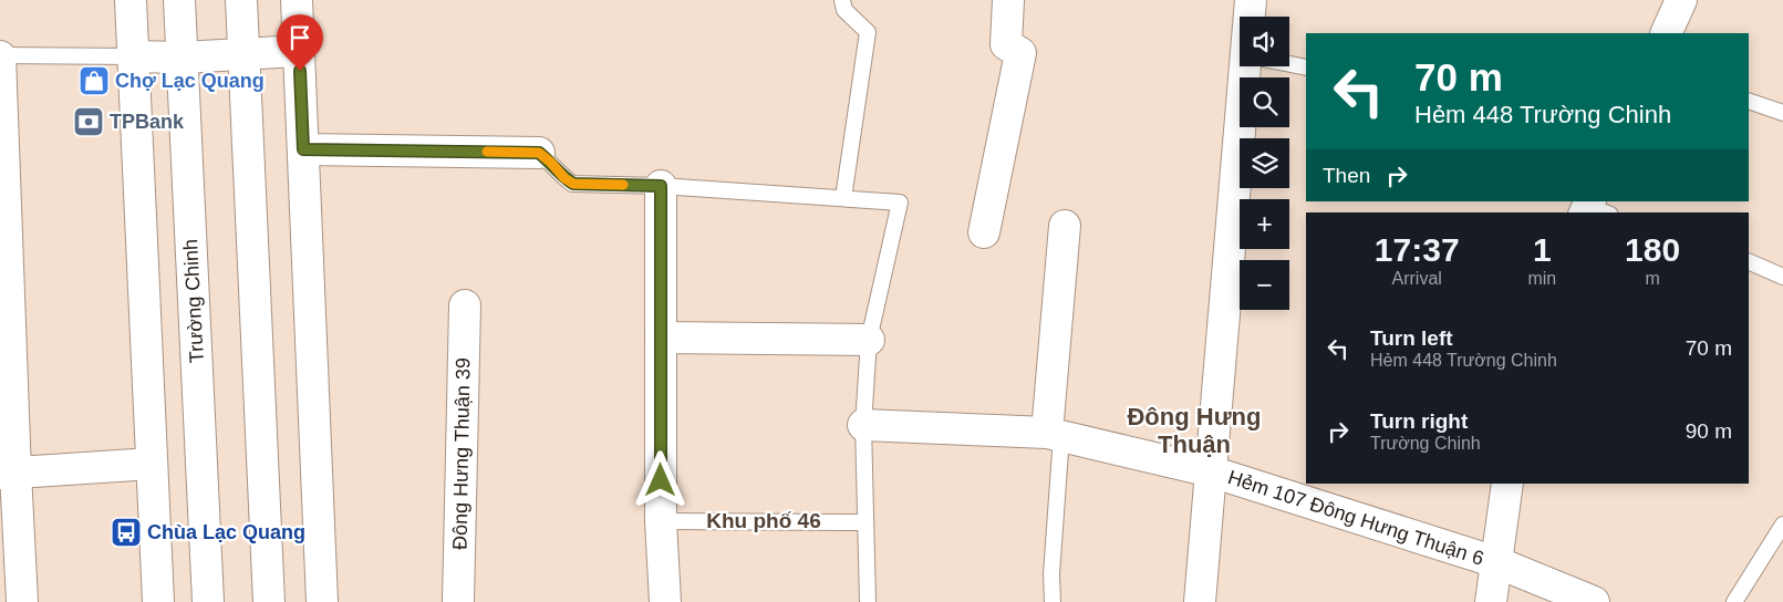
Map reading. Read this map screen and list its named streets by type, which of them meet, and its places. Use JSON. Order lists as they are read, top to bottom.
{
  "streets": {
    "street": ["Trường Chinh", "Đông Hưng Thuận 39", "Hẻm 107 Đông Hưng Thuận 6"]
  },
  "districts": ["Đông Hưng Thuận", "Khu phố 46"],
  "places": {
    "shop": ["Chợ Lạc Quang"],
    "bank": ["TPBank"],
    "bus stop": ["Chùa Lạc Quang"]
  },
  "page": {
    "map_buttons": ["+", "−"],
    "turn": ["70 m", "Hẻm 448 Trường Chinh"],
    "then": "Then",
    "eta": [
      "17:37",
      "Arrival",
      "1",
      "min",
      "180",
      "m"
    ],
    "list": [
      {
        "name": "Turn left",
        "note": "Hẻm 448 Trường Chinh",
        "value": "70 m"
      },
      {
        "name": "Turn right",
        "note": "Trường Chinh",
        "value": "90 m"
      }
    ]
  }
}
